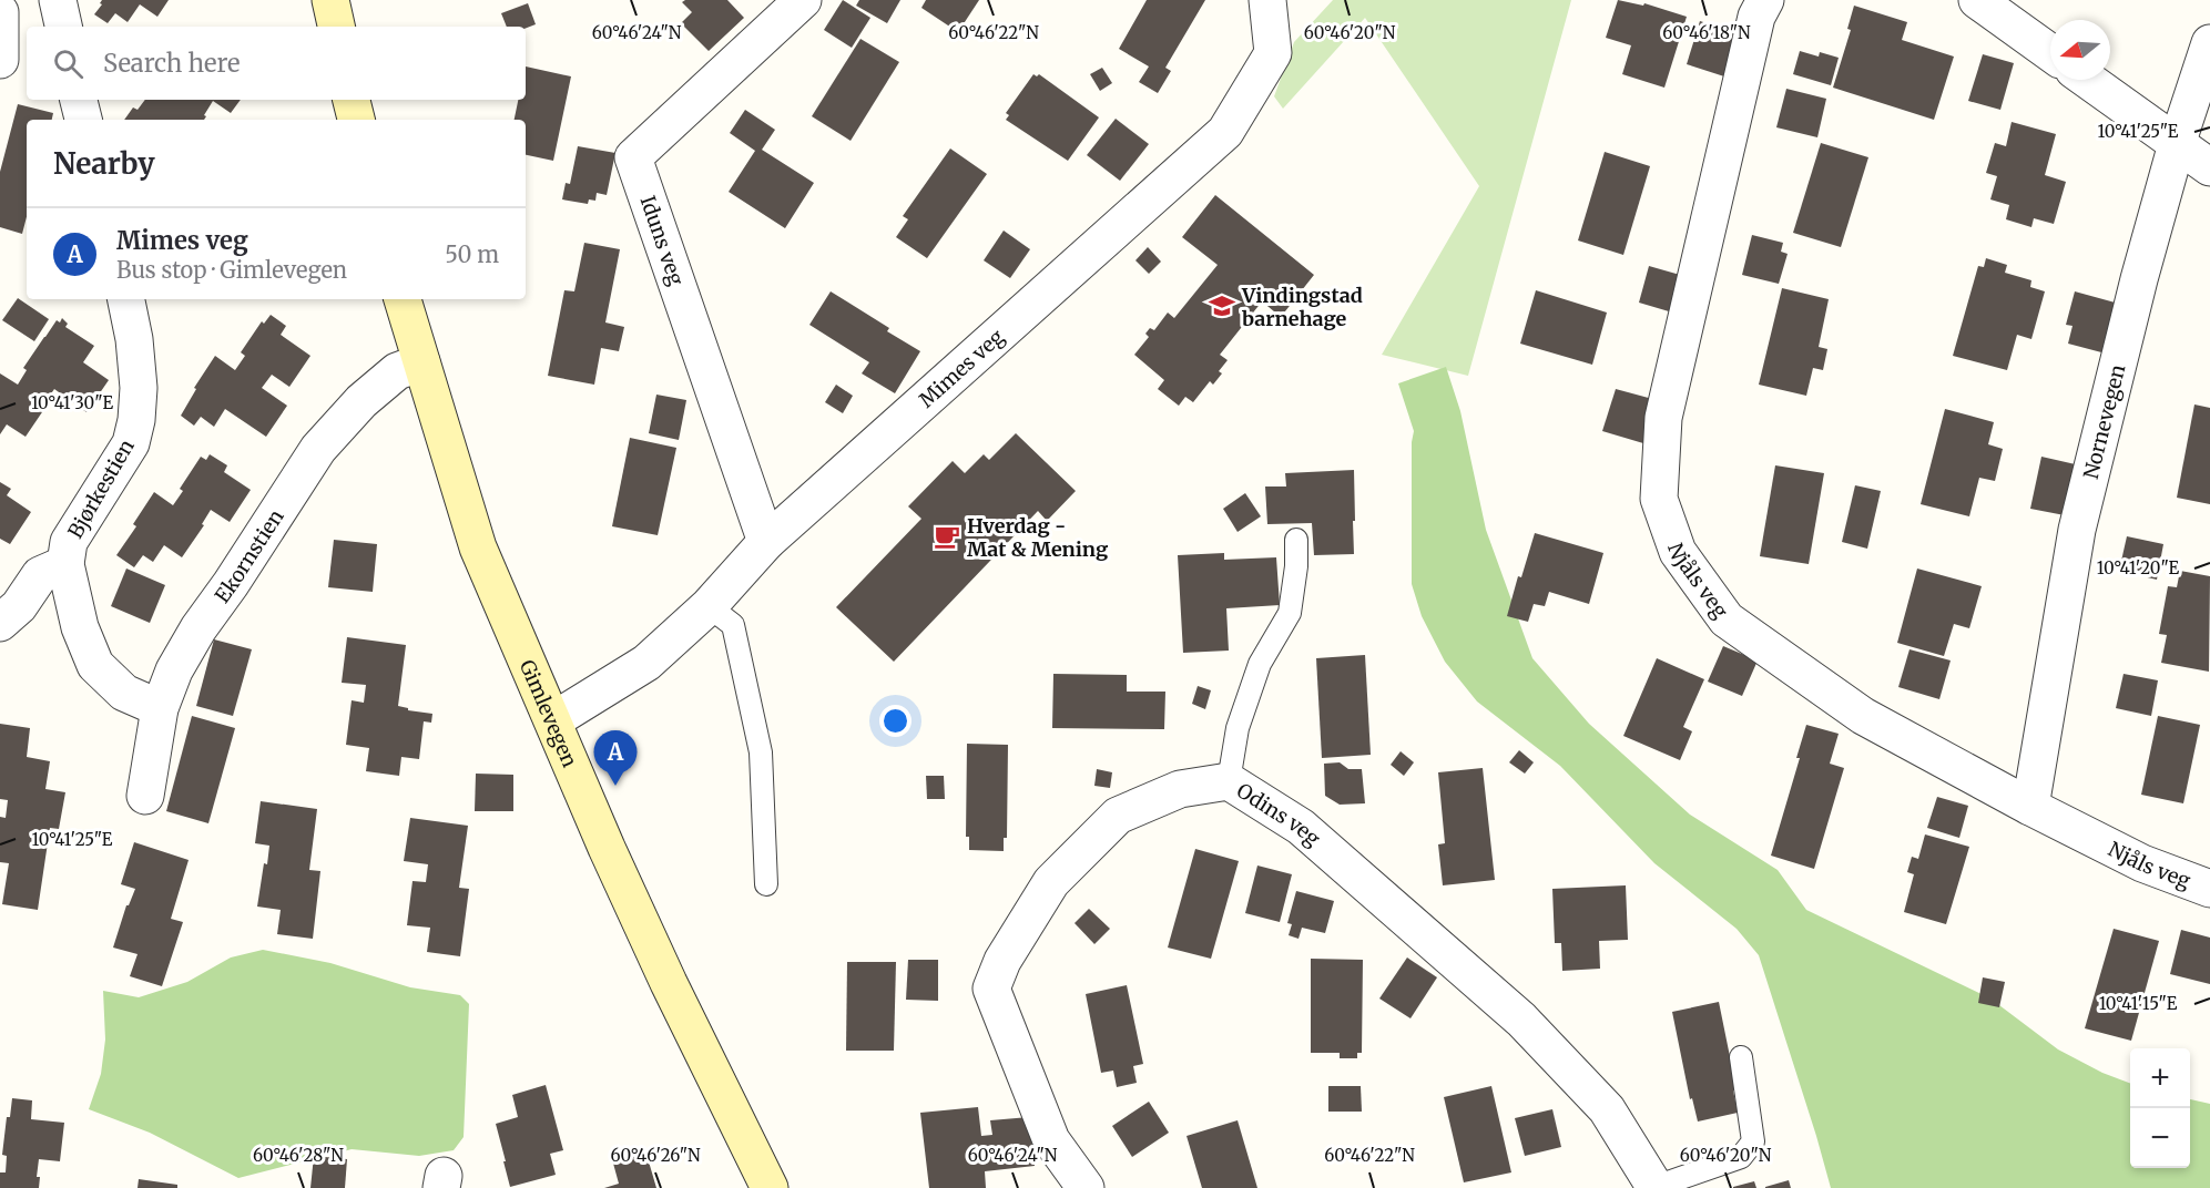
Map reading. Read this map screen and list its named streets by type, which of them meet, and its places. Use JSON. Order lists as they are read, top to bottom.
{
  "streets": {
    "street": [
      "Iduns veg",
      "Mimes veg",
      "Nornevegen",
      "Bjørkestien",
      "Ekornstien",
      "Njåls veg",
      "Gimlevegen",
      "Odins veg"
    ]
  },
  "crossings": [
    ["Iduns veg", "Mimes veg"],
    ["Mimes veg", "Gimlevegen"],
    ["Nornevegen", "Njåls veg"],
    ["Bjørkestien", "Ekornstien"],
    ["Ekornstien", "Gimlevegen"]
  ],
  "places": {
    "school or university": ["Vindingstad barnehage"],
    "cafe": ["Hverdag - Mat & Mening"]
  },
  "north": "left",
  "page": {
    "search": "Search here",
    "heading": "Nearby",
    "list": [
      {
        "mark": "A",
        "name": "Mimes veg",
        "note": "Bus stop · Gimlevegen",
        "value": "50 m"
      }
    ],
    "pins": "A",
    "map_buttons": ["+", "−"]
  },
  "coordinates": [
    "60°46'24\"N",
    "60°46'22\"N",
    "60°46'20\"N",
    "60°46'18\"N",
    "10°41'25\"E",
    "10°41'30\"E",
    "10°41'20\"E",
    "10°41'15\"E",
    "60°46'28\"N",
    "60°46'26\"N"
  ]
}
